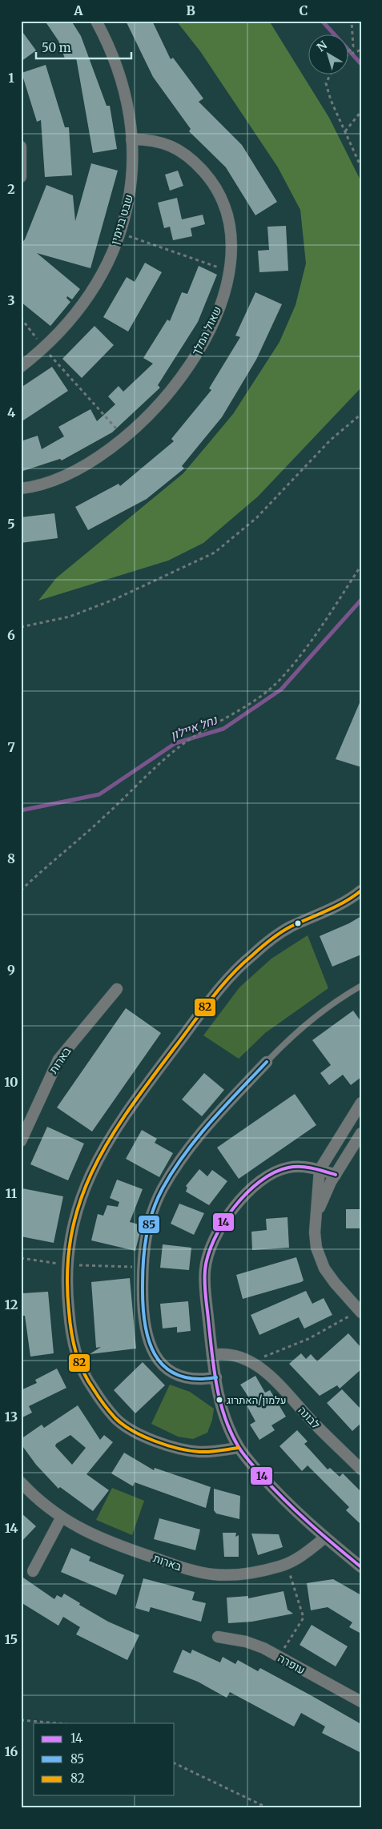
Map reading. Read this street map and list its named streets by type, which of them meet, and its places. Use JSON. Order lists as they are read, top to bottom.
{
  "streets": {
    "street": [
      "שבט בנימין",
      "שאול המלך",
      "בארות",
      "לבונה",
      "עופרה"
    ]
  },
  "crossings": [
    ["שבט בנימין", "שאול המלך"]
  ],
  "water": ["נחל איילון"],
  "places": ["עלמון/האתרוג"],
  "lines": ["transit line 82", "transit line 85", "transit line 14"],
  "legend": ["14", "85", "82"],
  "scale_bar": "50 m",
  "north": "top left",
  "grid": {
    "columns": ["A", "B", "C"],
    "rows": [
      "1",
      "2",
      "3",
      "4",
      "5",
      "6",
      "7",
      "8",
      "9",
      "10",
      "11",
      "12",
      "13",
      "14",
      "15",
      "16"
    ]
  }
}
